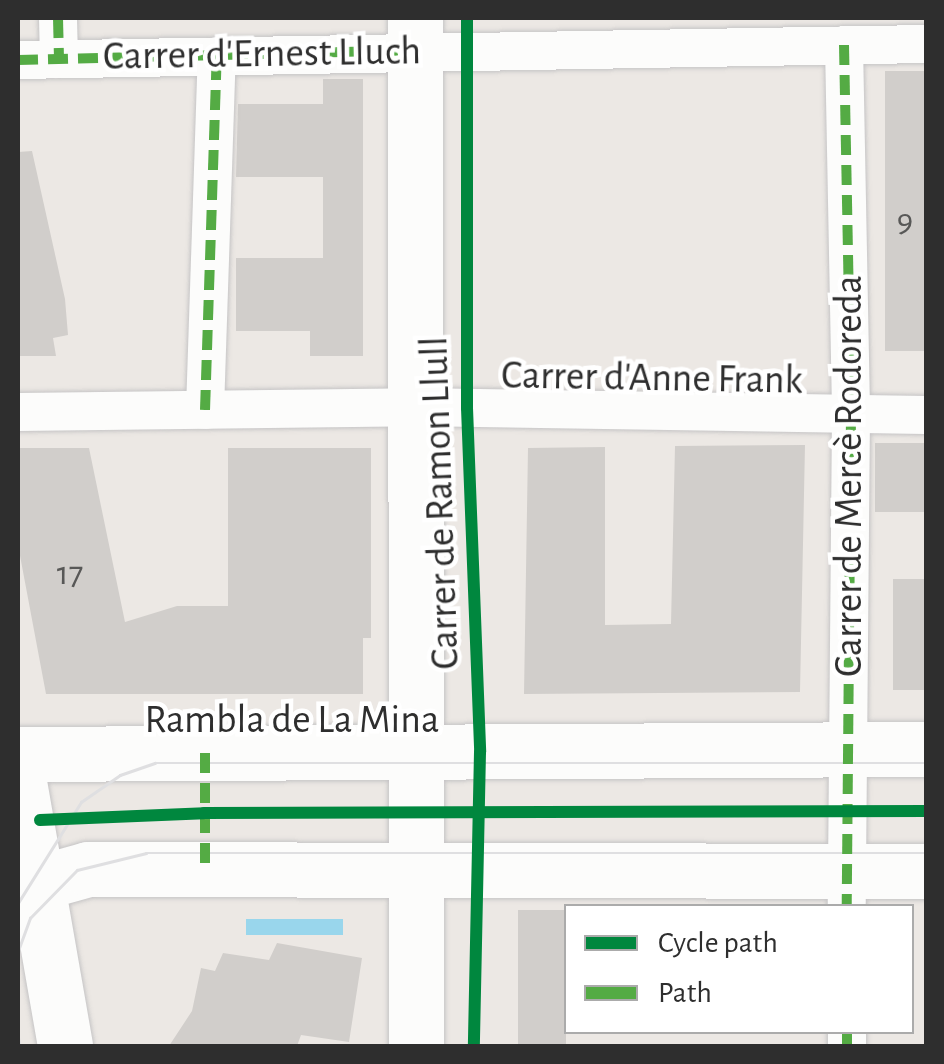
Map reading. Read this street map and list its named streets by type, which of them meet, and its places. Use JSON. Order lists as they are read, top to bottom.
{
  "streets": {
    "street": [
      "Carrer d'Ernest Lluch",
      "Carrer d'Anne Frank",
      "Carrer de Mercè Rodoreda",
      "Carrer de Ramon Llull",
      "Rambla de La Mina"
    ]
  },
  "crossings": [
    ["Carrer d'Ernest Lluch", "Carrer de Mercè Rodoreda"],
    ["Carrer d'Ernest Lluch", "Carrer de Ramon Llull"],
    ["Carrer d'Anne Frank", "Carrer de Mercè Rodoreda"],
    ["Carrer d'Anne Frank", "Carrer de Ramon Llull"],
    ["Carrer de Mercè Rodoreda", "Rambla de La Mina"],
    ["Carrer de Ramon Llull", "Rambla de La Mina"]
  ],
  "house_numbers": ["9", "17"],
  "legend": ["Cycle path", "Path"]
}
